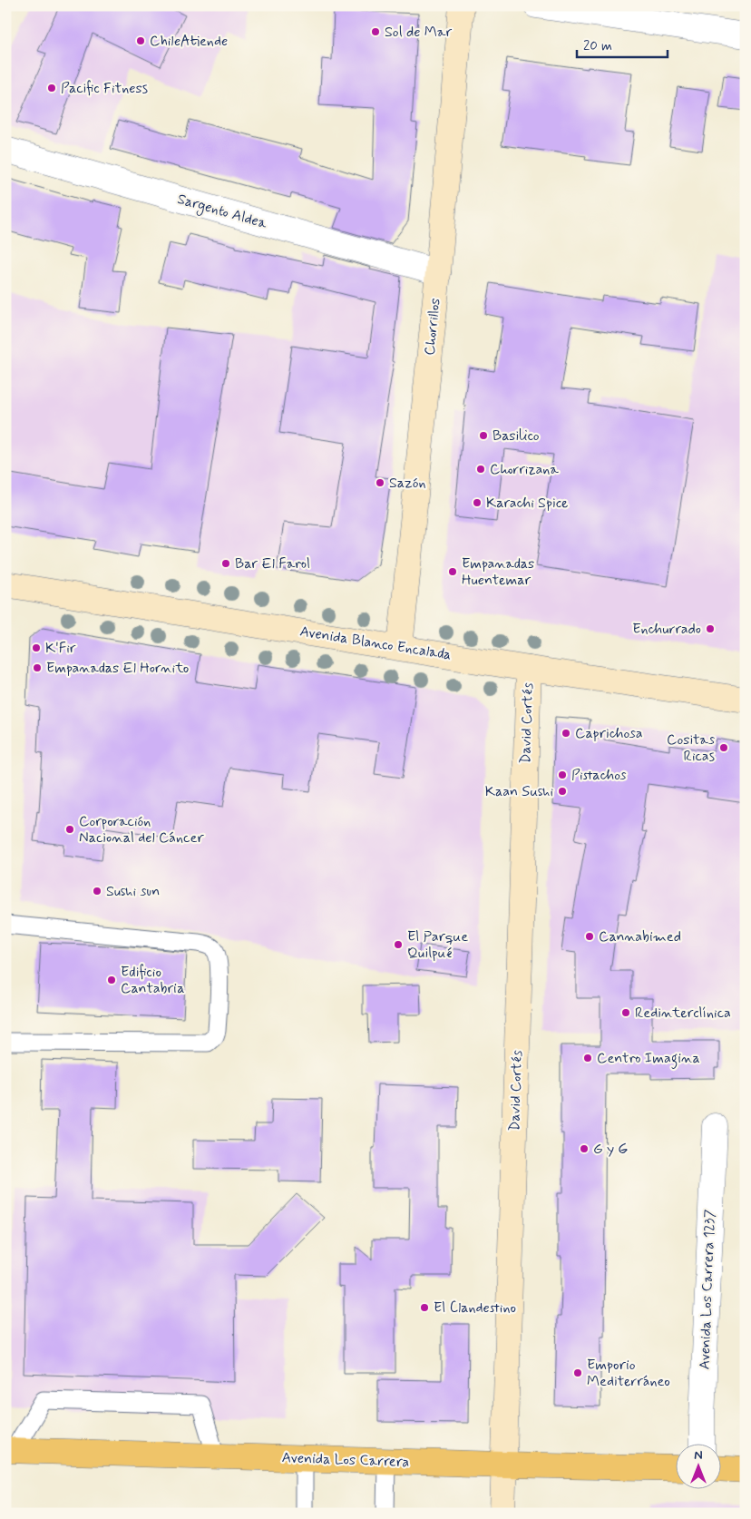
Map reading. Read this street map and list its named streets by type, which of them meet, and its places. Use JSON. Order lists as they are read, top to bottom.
{
  "streets": {
    "main road": ["Avenida Los Carrera"],
    "street": [
      "Sargento Aldea",
      "Chorrillos",
      "Avenida Blanco Encalada",
      "David Cortés",
      "Avenida Los Carrera 1237"
    ]
  },
  "crossings": [
    ["Sargento Aldea", "Chorrillos"],
    ["Chorrillos", "Avenida Blanco Encalada"],
    ["Avenida Blanco Encalada", "David Cortés"],
    ["David Cortés", "Avenida Los Carrera"]
  ],
  "places": [
    "Sol de Mar",
    "ChileAtiende",
    "Pacific Fitness",
    "Basilico",
    "Chorrizana",
    "Sazón",
    "Karachi Spice",
    "Bar El Farol",
    "Empanadas Huentemar",
    "Enchurrado",
    "K'Fir",
    "Empanadas El Hornito",
    "Caprichosa",
    "Cositas Ricas",
    "Pistachos",
    "Kaan Sushi",
    "Corporación Nacional del Cáncer",
    "Sushi sun",
    "Cannabimed",
    "El Parque Quilpué",
    "Edificio Cantabria",
    "Redinterclínica",
    "Centro Imagina",
    "G y G",
    "El Clandestino",
    "Emporio Mediterráneo"
  ],
  "scale_bar": "20 m",
  "north": "top"
}
